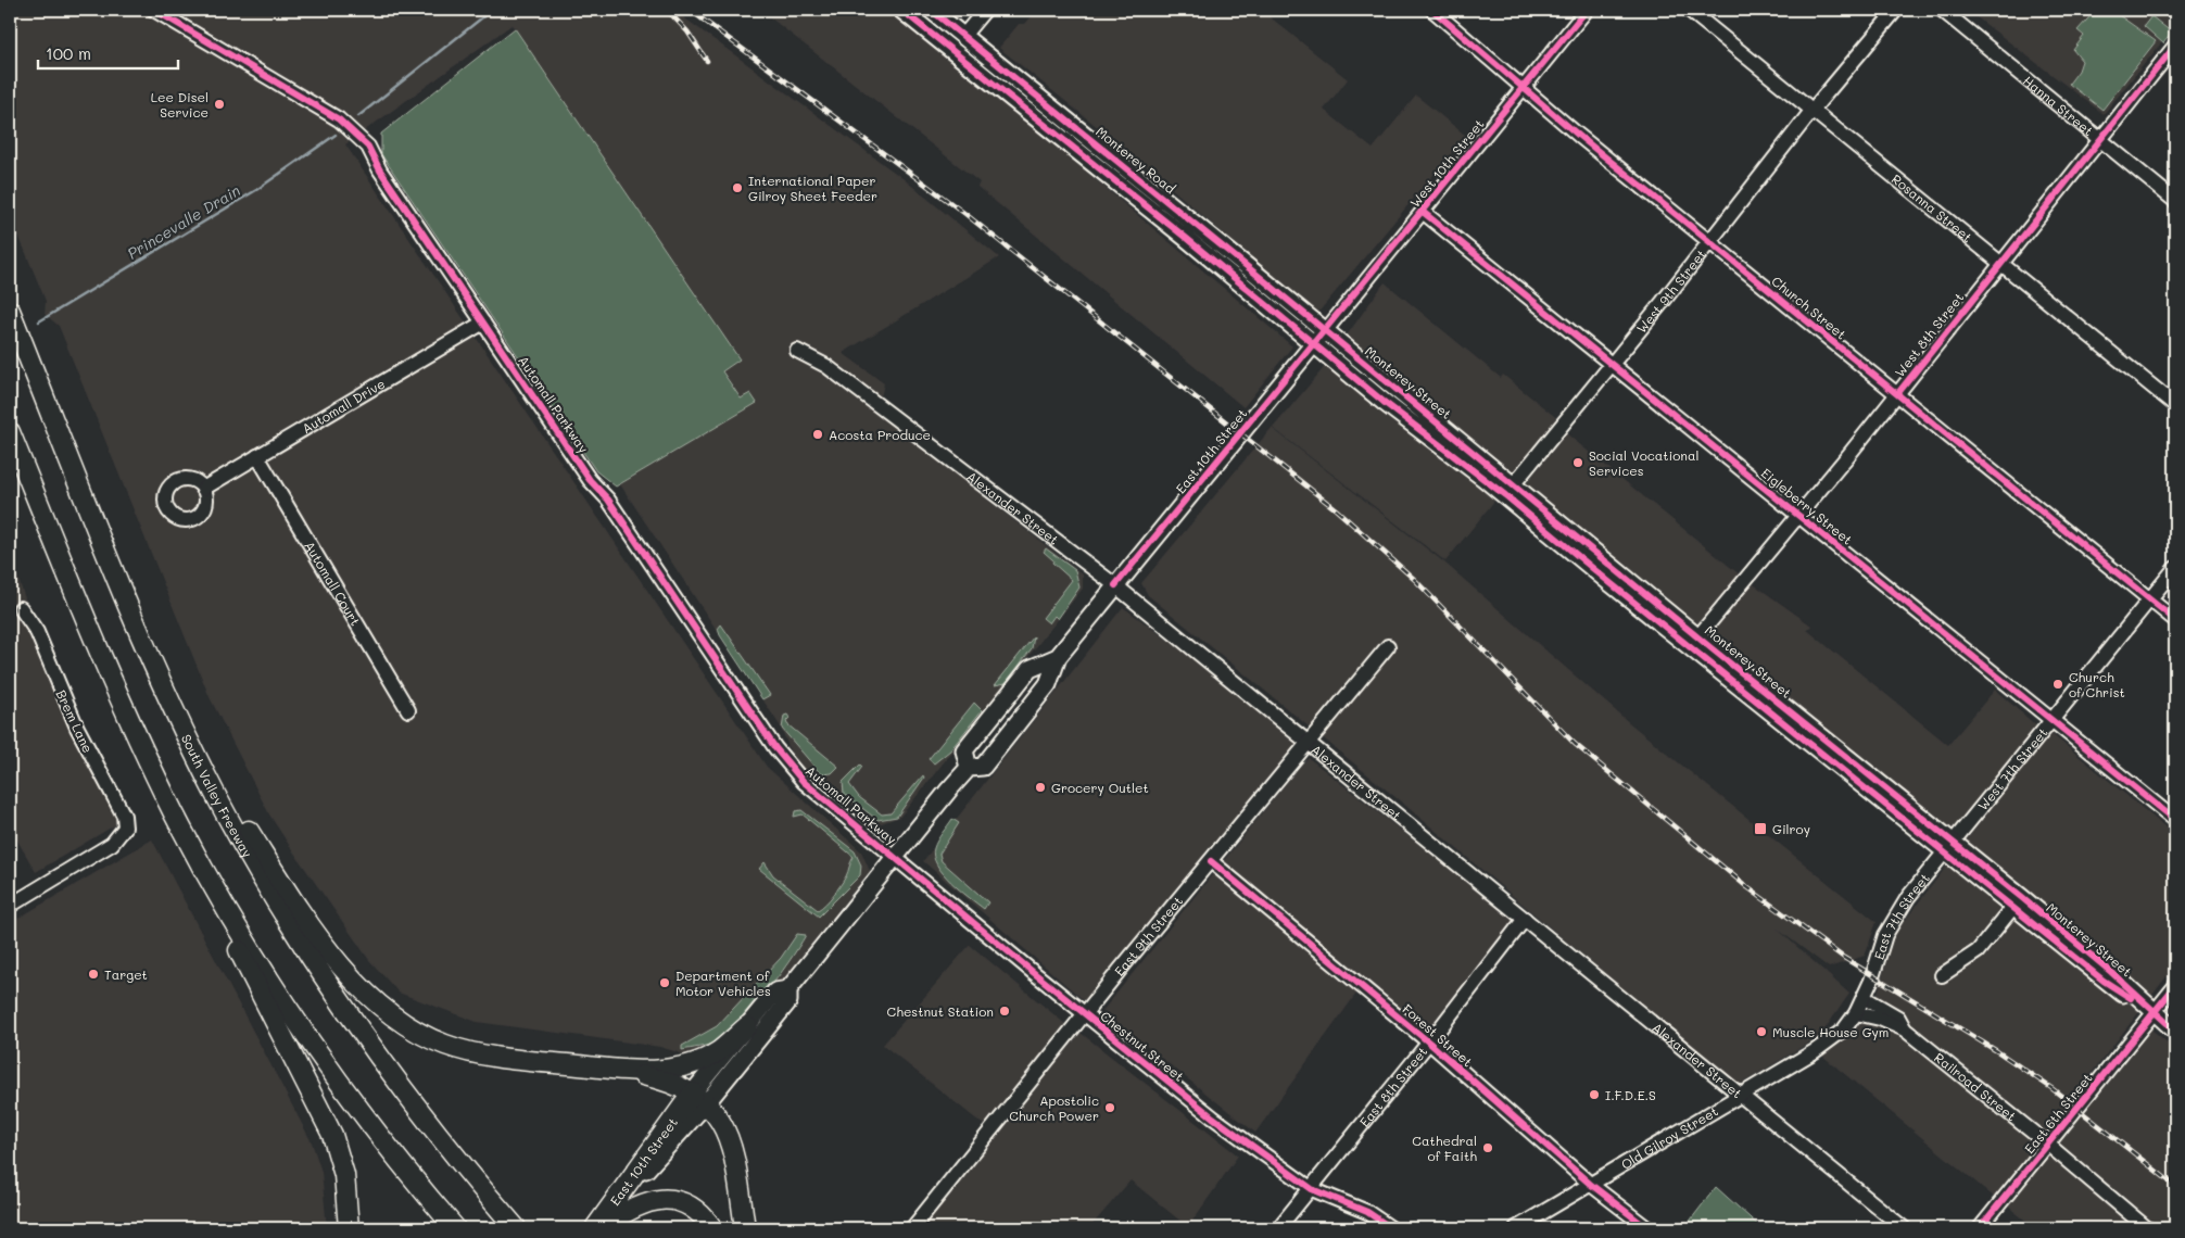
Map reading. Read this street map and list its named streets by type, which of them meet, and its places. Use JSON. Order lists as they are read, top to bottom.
{
  "streets": {
    "highway": ["East 10th Street", "South Valley Freeway"],
    "main road": ["Monterey Road", "Monterey Street"],
    "street": [
      "Hanna Street",
      "West 10th Street",
      "Rosanna Street",
      "West 9th Street",
      "Church Street",
      "West 8th Street",
      "Automall Parkway",
      "Automall Drive",
      "Eigleberry Street",
      "Alexander Street",
      "Automall Court",
      "Brem Lane",
      "West 7th Street",
      "East 7th Street",
      "East 9th Street",
      "Forest Street",
      "Chestnut Street",
      "East 8th Street",
      "Railroad Street",
      "East 6th Street",
      "Old Gilroy Street"
    ]
  },
  "crossings": [
    ["Hanna Street", "West 8th Street"],
    ["Monterey Road", "West 10th Street"],
    ["Monterey Road", "Monterey Street"],
    ["Monterey Road", "East 10th Street"],
    ["West 10th Street", "Church Street"],
    ["West 10th Street", "Monterey Street"],
    ["West 10th Street", "East 10th Street"],
    ["West 10th Street", "Eigleberry Street"],
    ["Rosanna Street", "West 9th Street"],
    ["Rosanna Street", "West 8th Street"],
    ["West 9th Street", "Church Street"],
    ["West 9th Street", "Monterey Street"],
    ["West 9th Street", "Eigleberry Street"],
    ["Church Street", "West 8th Street"],
    ["Church Street", "West 7th Street"],
    ["West 8th Street", "Monterey Street"],
    ["West 8th Street", "Eigleberry Street"],
    ["Monterey Street", "East 10th Street"],
    ["Monterey Street", "West 7th Street"],
    ["Monterey Street", "East 7th Street"],
    ["Monterey Street", "East 6th Street"],
    ["Automall Parkway", "Automall Drive"],
    ["Automall Parkway", "East 10th Street"],
    ["Automall Parkway", "Chestnut Street"],
    ["Automall Drive", "Automall Court"],
    ["East 10th Street", "Alexander Street"],
    ["East 10th Street", "Chestnut Street"],
    ["Eigleberry Street", "West 7th Street"],
    ["Alexander Street", "East 9th Street"],
    ["Alexander Street", "East 8th Street"],
    ["Alexander Street", "Old Gilroy Street"],
    ["West 7th Street", "East 7th Street"],
    ["East 7th Street", "Railroad Street"],
    ["East 7th Street", "Old Gilroy Street"],
    ["East 9th Street", "Forest Street"],
    ["East 9th Street", "Chestnut Street"],
    ["Forest Street", "East 8th Street"],
    ["Forest Street", "Old Gilroy Street"],
    ["Chestnut Street", "East 8th Street"],
    ["Railroad Street", "East 6th Street"],
    ["Railroad Street", "Old Gilroy Street"]
  ],
  "water": ["Princevalle Drain"],
  "places": {
    "other": [
      "Lee Disel Service",
      "International Paper Gilroy Sheet Feeder",
      "Acosta Produce",
      "Social Vocational Services",
      "Church of Christ",
      "Grocery Outlet",
      "Target",
      "Department of Motor Vehicles",
      "Chestnut Station",
      "Muscle House Gym",
      "I.F.D.E.S",
      "Apostolic Church Power",
      "Cathedral of Faith"
    ],
    "transit": ["Gilroy"]
  },
  "scale_bar": "100 m"
}
